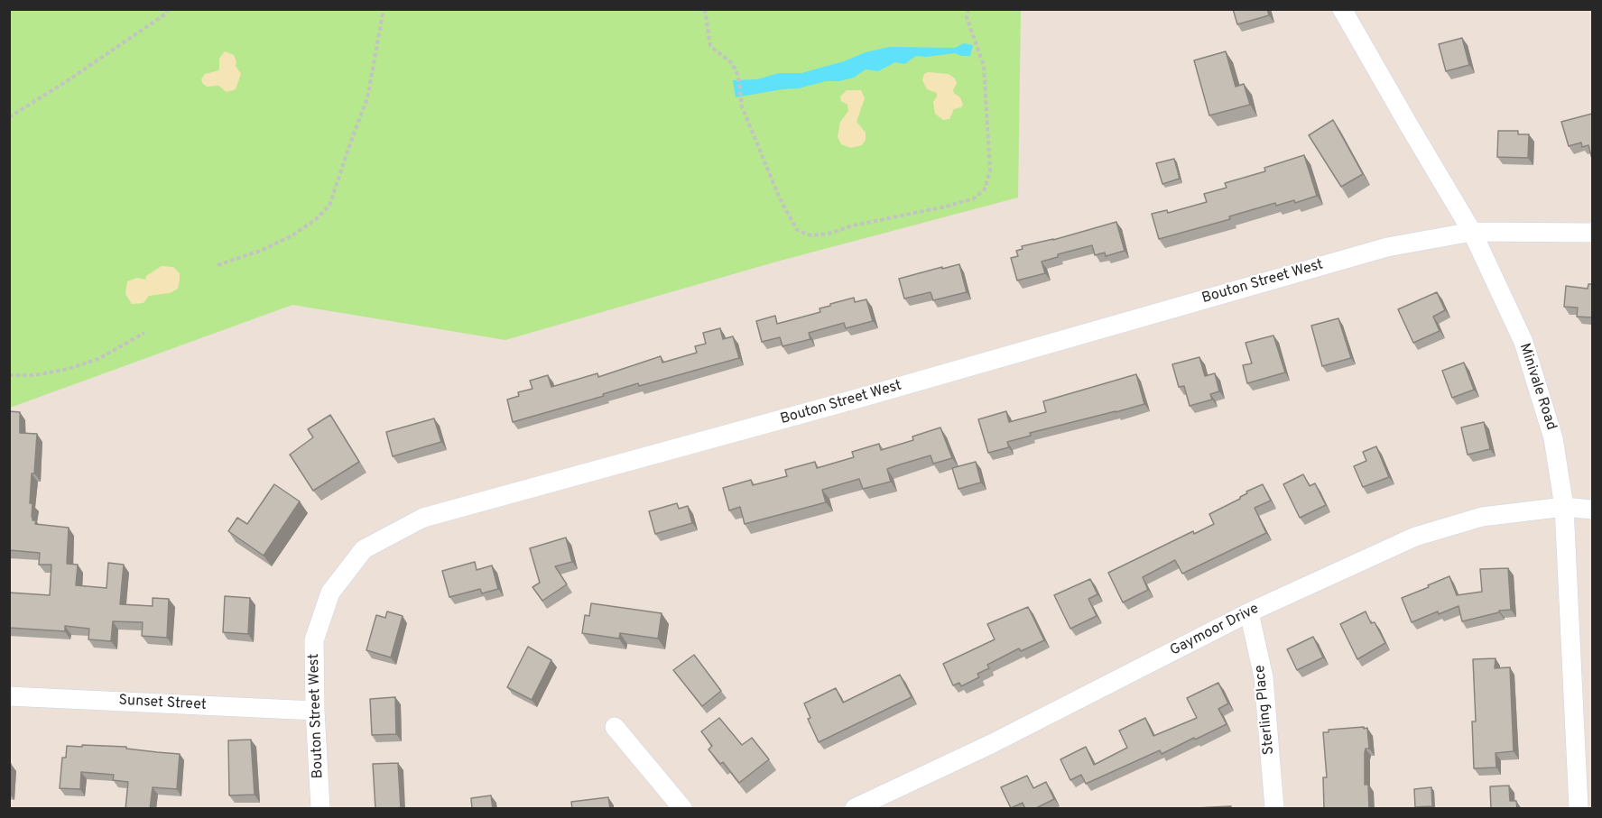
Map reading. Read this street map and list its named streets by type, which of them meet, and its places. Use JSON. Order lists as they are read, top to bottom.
{
  "streets": {
    "street": [
      "Bouton Street West",
      "Minivale Road",
      "Gaymoor Drive",
      "Sunset Street",
      "Sterling Place"
    ]
  },
  "crossings": [
    ["Bouton Street West", "Minivale Road"],
    ["Bouton Street West", "Sunset Street"],
    ["Minivale Road", "Gaymoor Drive"],
    ["Gaymoor Drive", "Sterling Place"]
  ]
}
